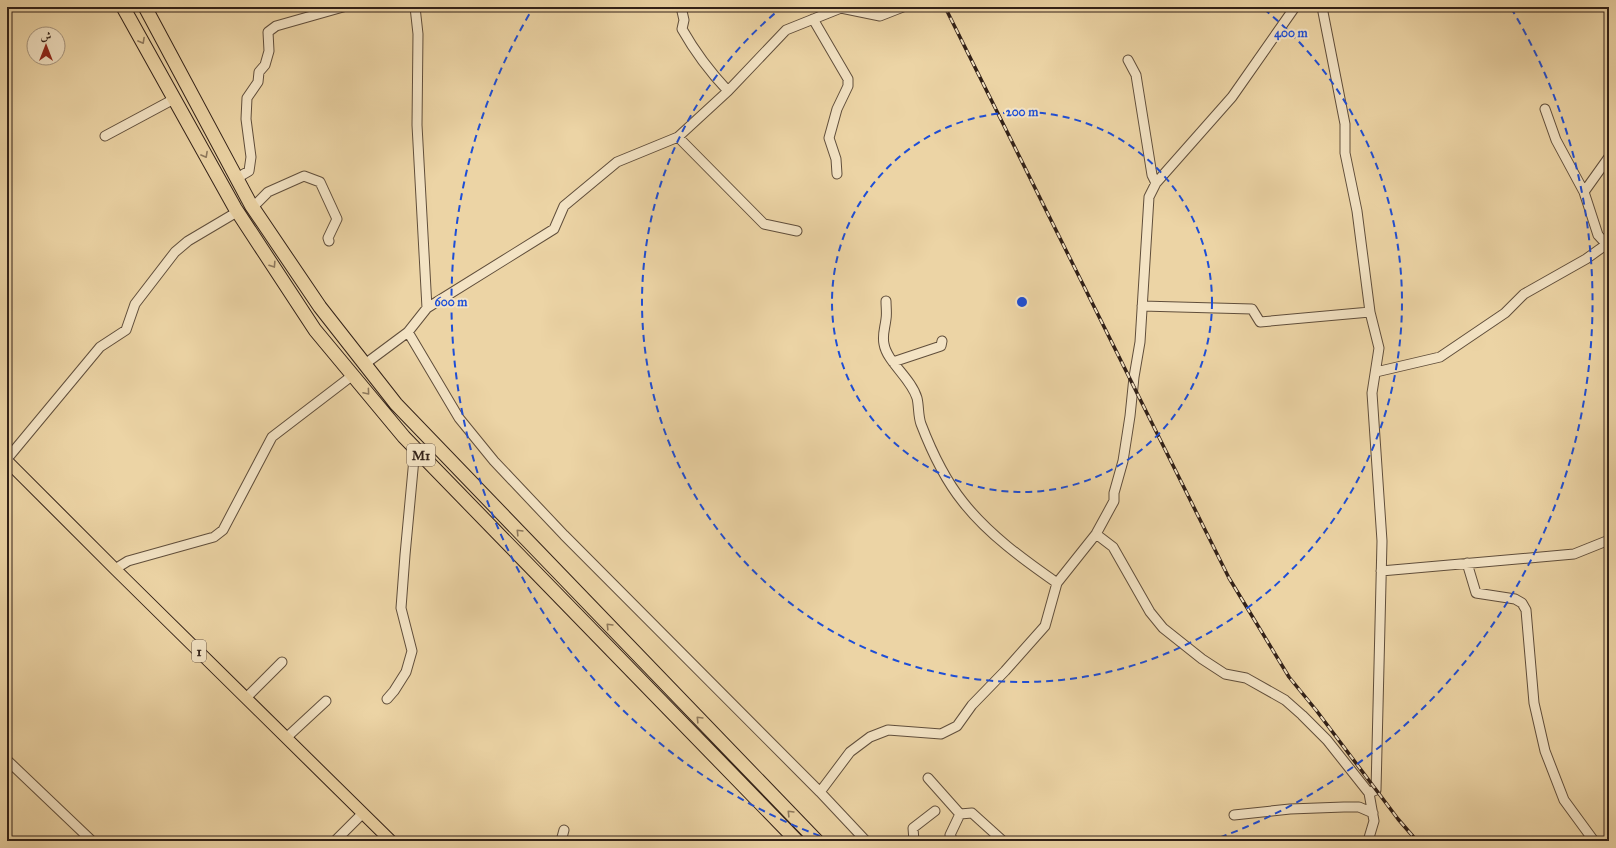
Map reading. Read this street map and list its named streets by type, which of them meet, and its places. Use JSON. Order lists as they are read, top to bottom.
{
  "streets": {
    "highway": ["M1"],
    "main road": ["1"]
  },
  "north": "top",
  "rings": ["400 m", "200 m", "600 m"]
}
